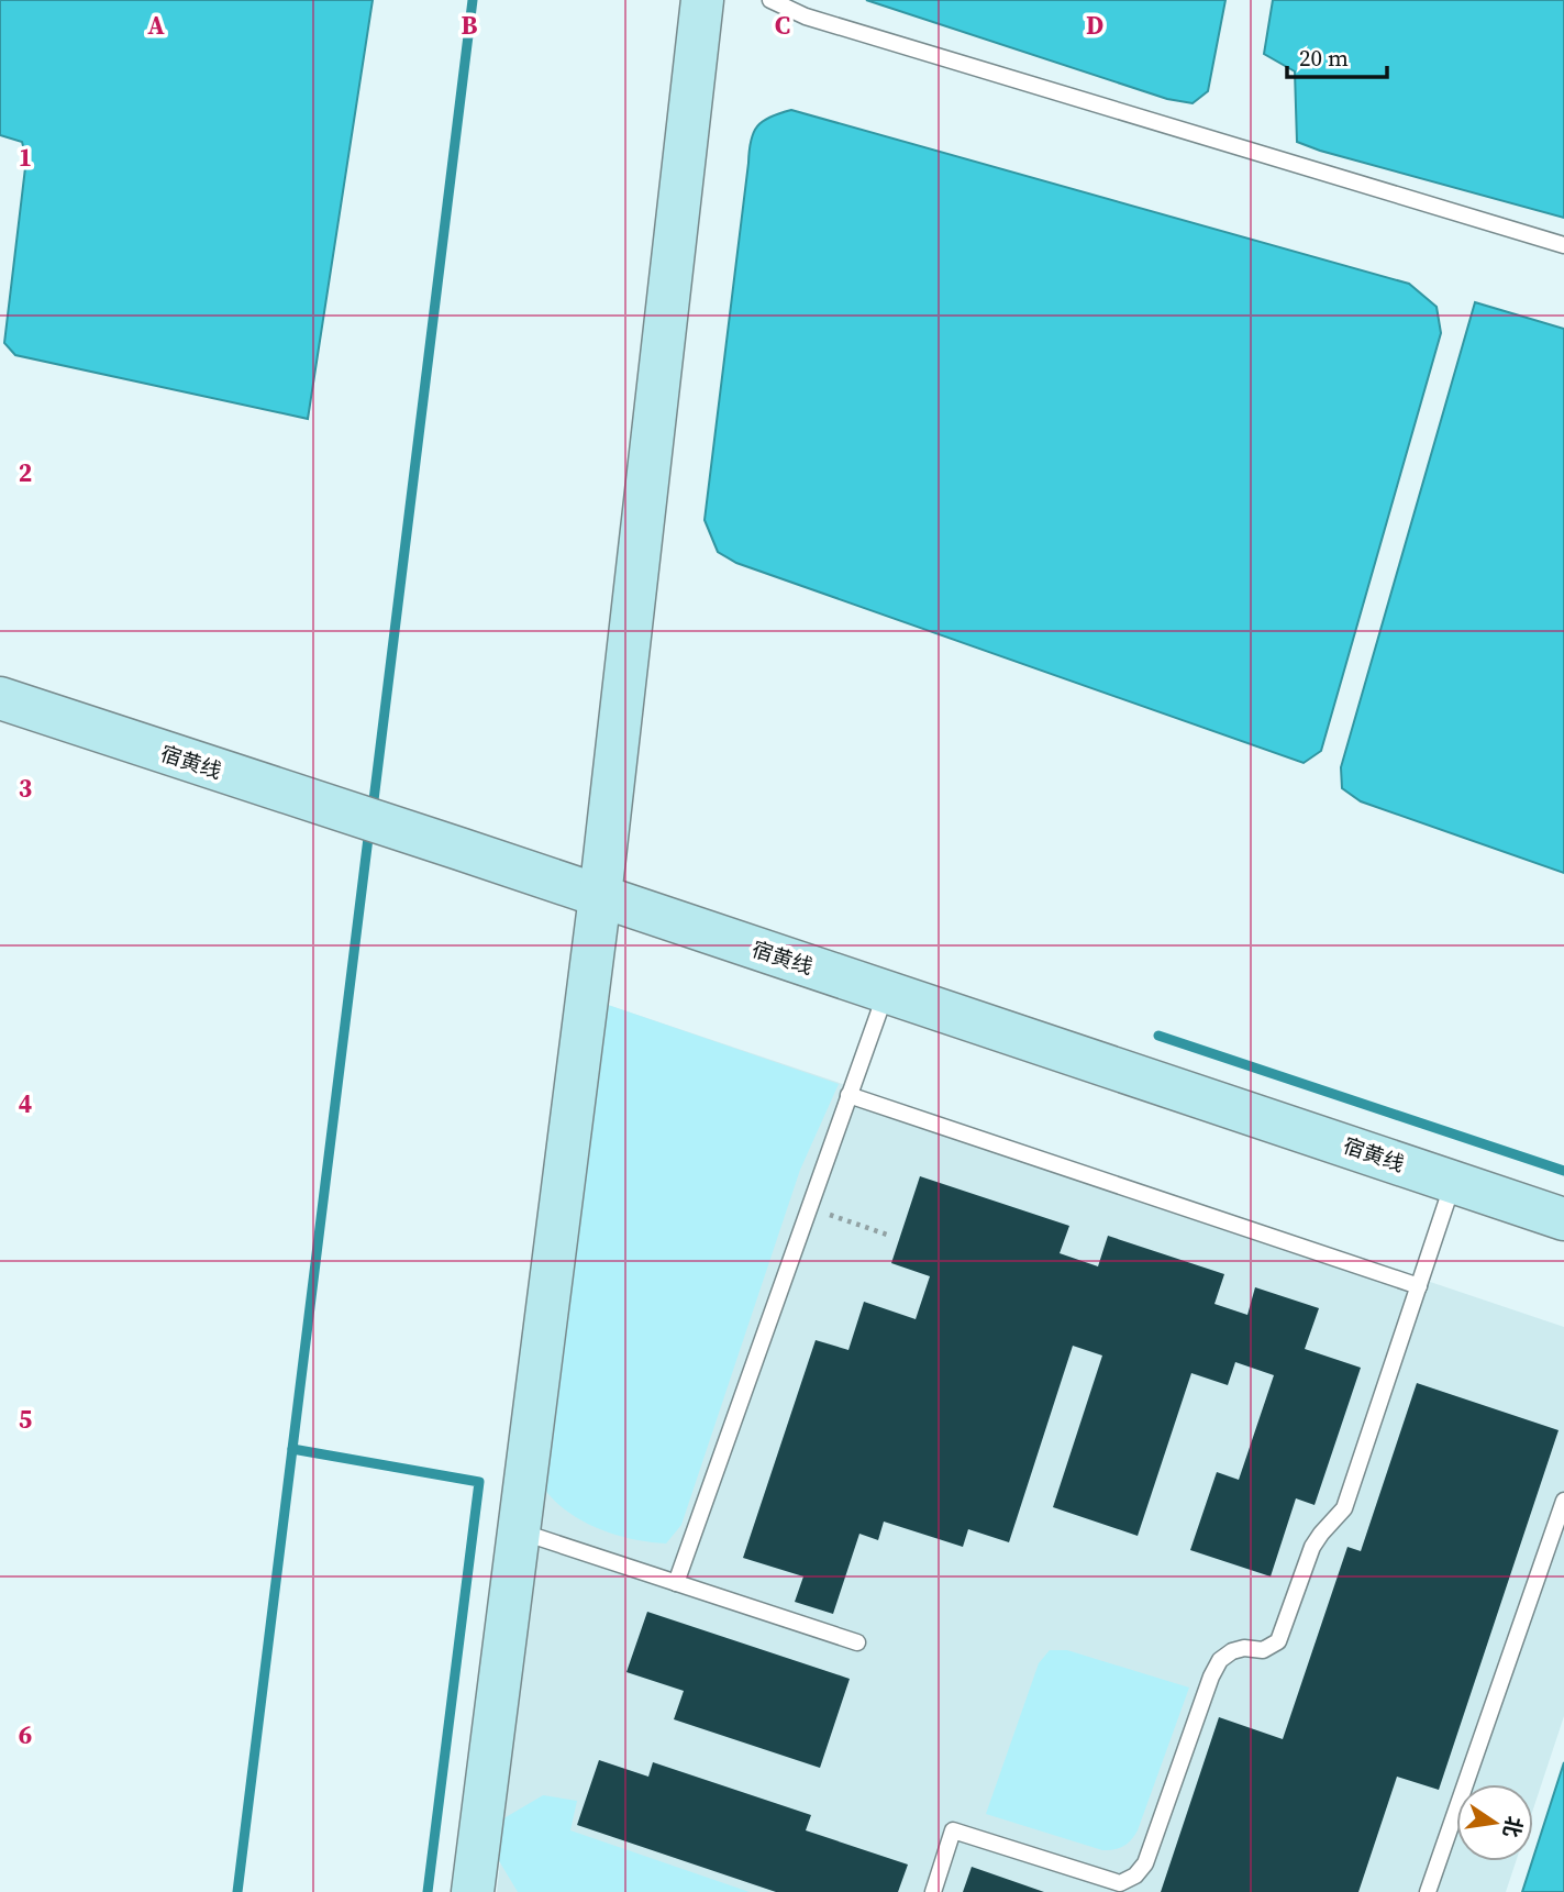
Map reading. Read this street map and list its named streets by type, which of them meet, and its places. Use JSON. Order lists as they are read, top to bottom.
{
  "streets": {
    "street": ["宿黄线"]
  },
  "scale_bar": "20 m",
  "north": "right",
  "grid": {
    "columns": [
      "A",
      "B",
      "C",
      "D"
    ],
    "rows": [
      "1",
      "2",
      "3",
      "4",
      "5",
      "6"
    ]
  }
}
